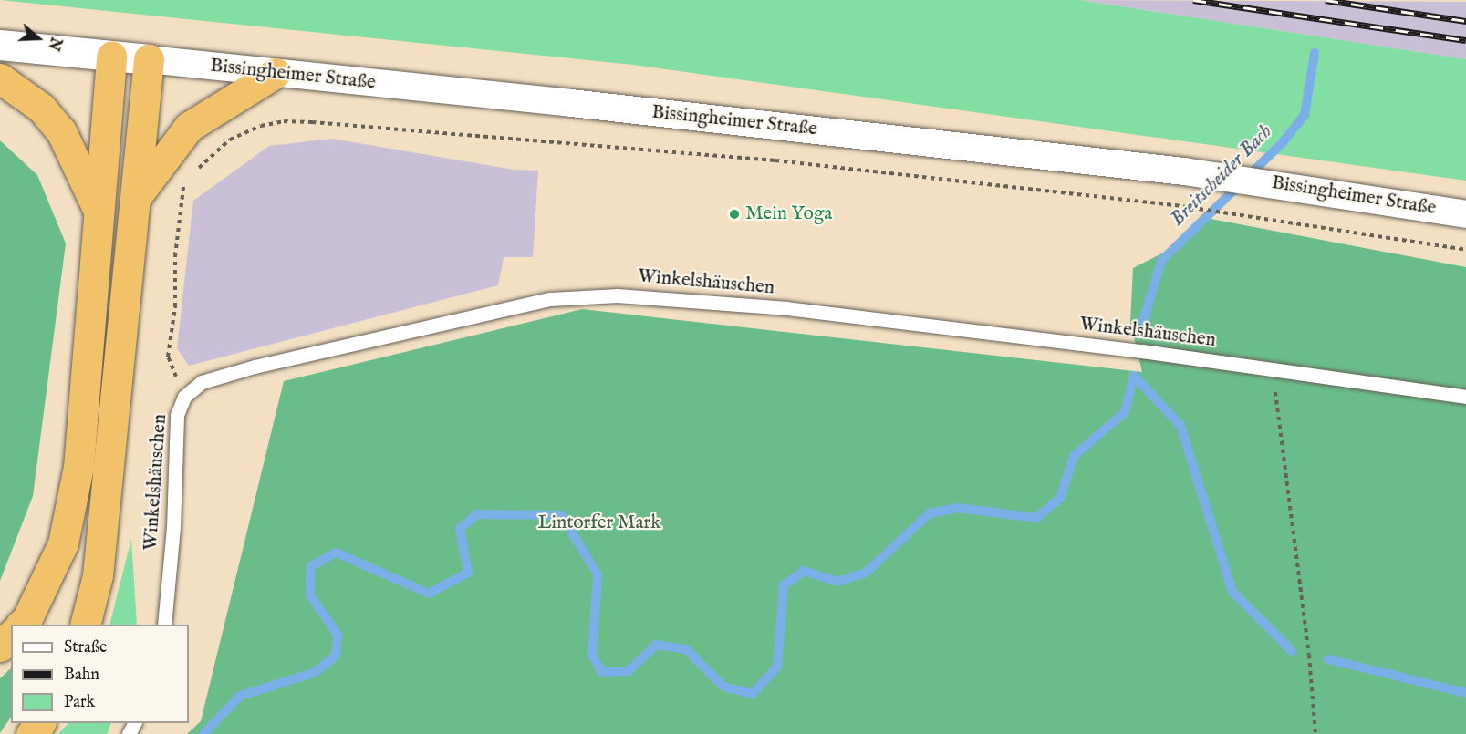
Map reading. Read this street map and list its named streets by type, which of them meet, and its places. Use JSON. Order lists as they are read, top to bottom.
{
  "streets": {
    "street": ["Bissingheimer Straße"],
    "lane": ["Winkelshäuschen"]
  },
  "water": ["Breitscheider Bach"],
  "parks": ["Lintorfer Mark"],
  "places": ["Mein Yoga"],
  "legend": ["Straße", "Bahn", "Park"],
  "north": "right"
}
